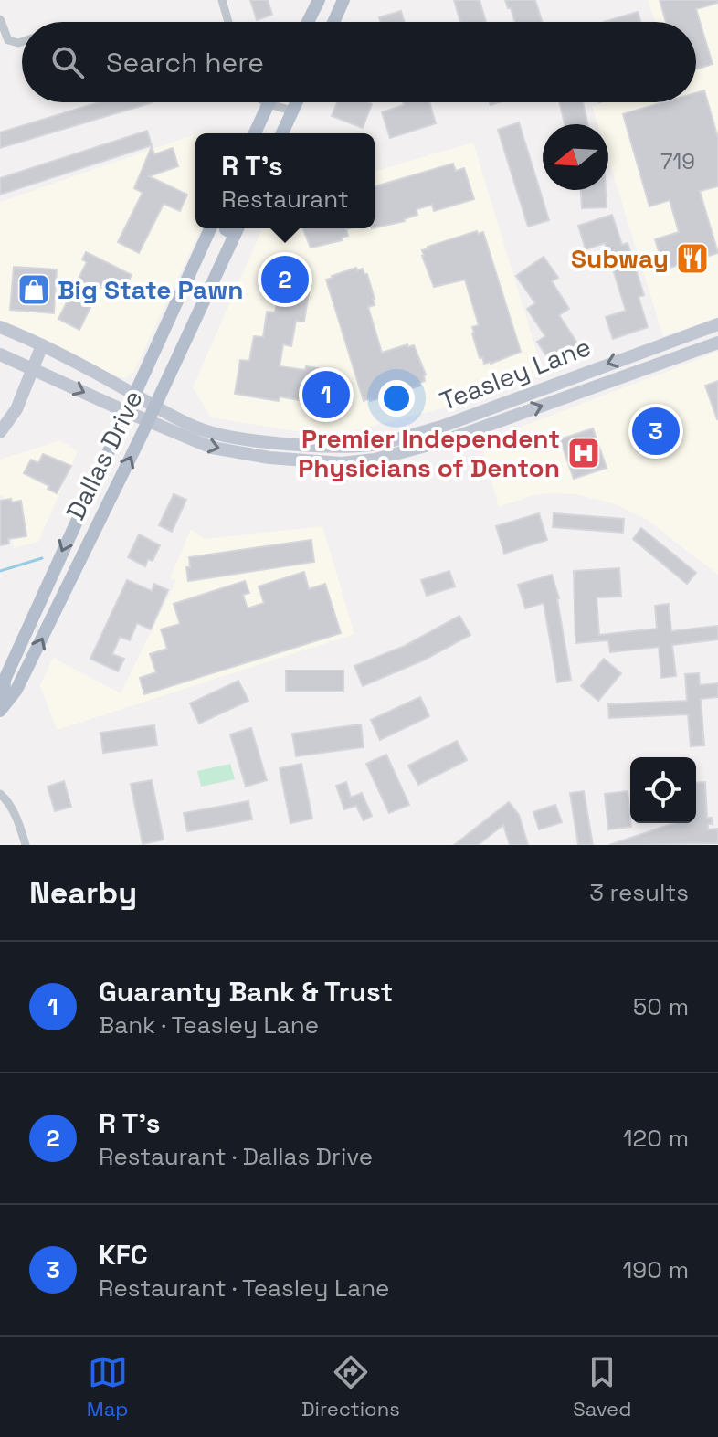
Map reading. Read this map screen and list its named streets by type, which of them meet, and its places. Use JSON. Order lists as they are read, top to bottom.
{
  "streets": {
    "main road": ["Teasley Lane", "Dallas Drive"]
  },
  "crossings": [
    ["Teasley Lane", "Dallas Drive"]
  ],
  "places": {
    "restaurant": ["Subway"],
    "shop": ["Big State Pawn"],
    "hospital": ["Premier Independent Physicians of Denton"]
  },
  "house_numbers": ["719"],
  "north": "left",
  "page": {
    "search": "Search here",
    "popup": ["R T's", "Restaurant"],
    "pins": ["2", "1", "3"],
    "heading": ["Nearby", "3 results"],
    "list": [
      {
        "mark": "1",
        "name": "Guaranty Bank & Trust",
        "note": "Bank · Teasley Lane",
        "value": "50 m"
      },
      {
        "mark": "2",
        "name": "R T's",
        "note": "Restaurant · Dallas Drive",
        "value": "120 m"
      },
      {
        "mark": "3",
        "name": "KFC",
        "note": "Restaurant · Teasley Lane",
        "value": "190 m"
      }
    ],
    "nav": ["Map", "Directions", "Saved"]
  }
}
